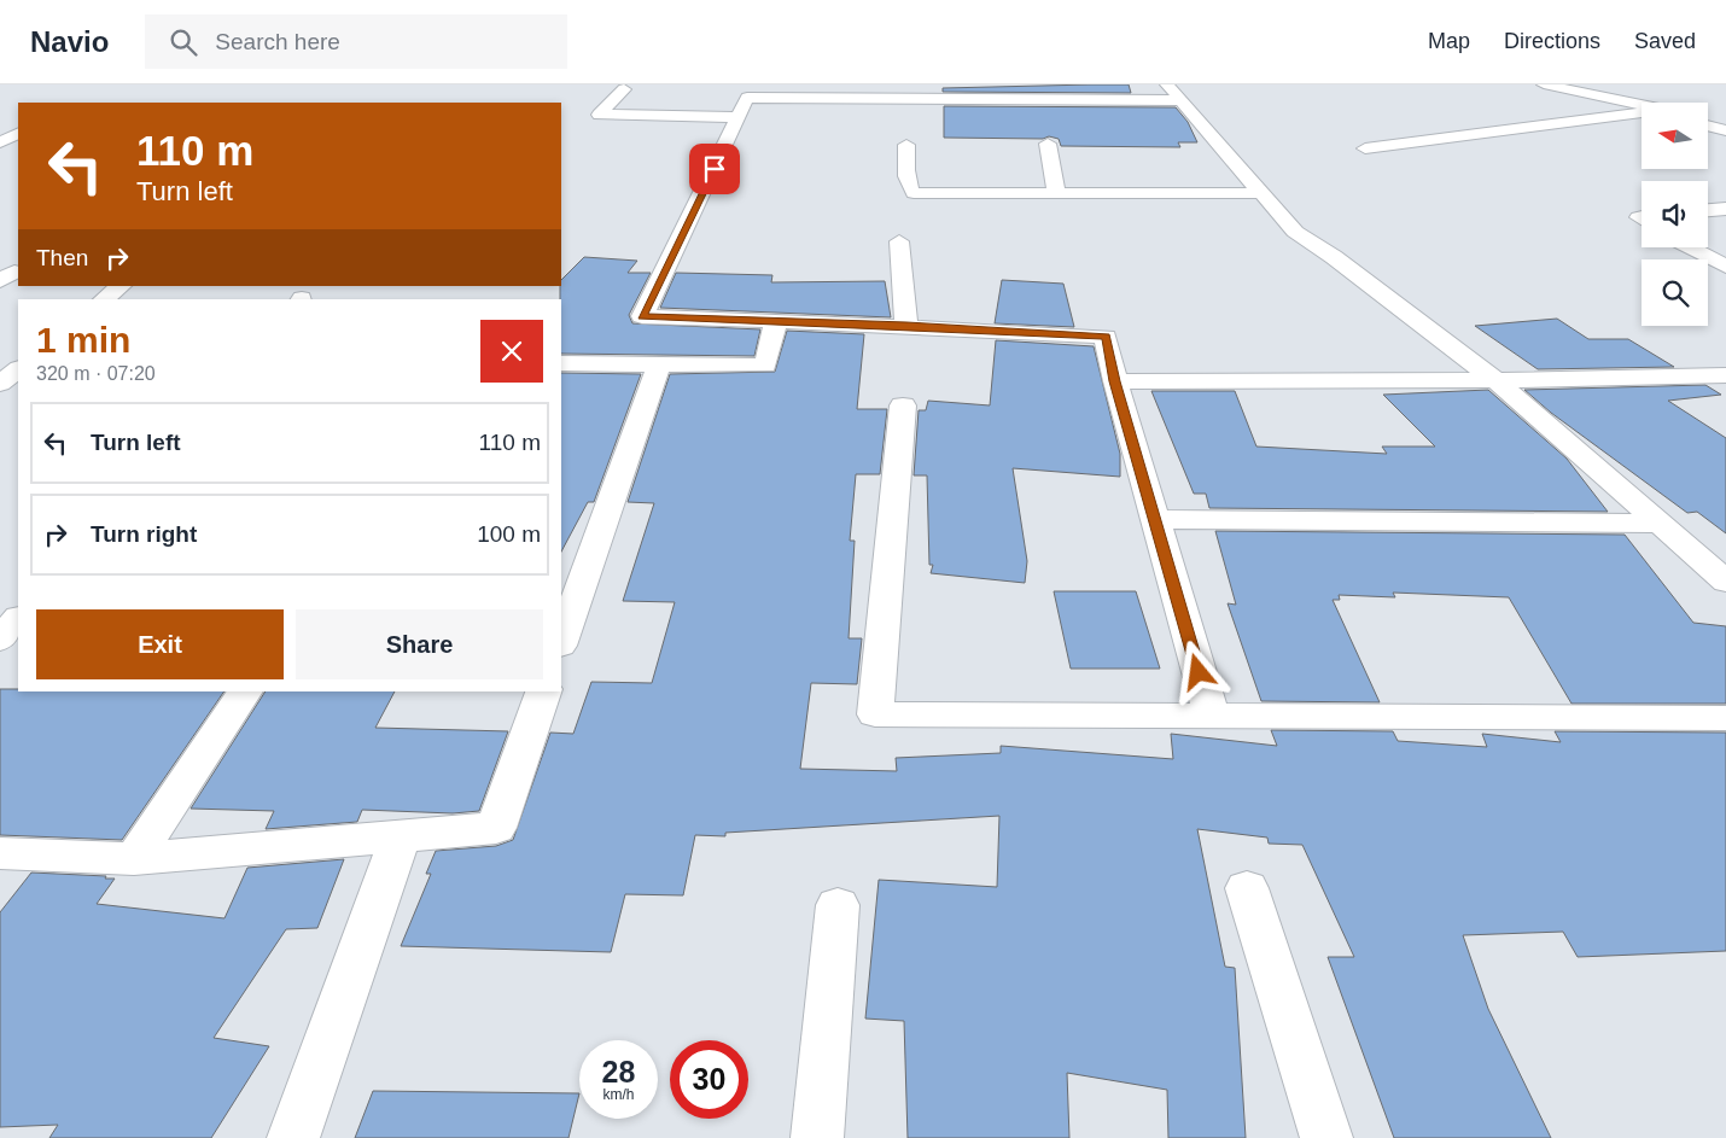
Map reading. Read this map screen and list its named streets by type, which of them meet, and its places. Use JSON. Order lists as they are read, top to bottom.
{
  "north": "left",
  "page": {
    "header": "Navio",
    "search": "Search here",
    "nav": ["Map", "Directions", "Saved"],
    "turn": ["110 m", "Turn left"],
    "then": "Then",
    "heading": ["1 min", "320 m · 07:20"],
    "list": [
      {
        "name": "Turn left",
        "value": "110 m"
      },
      {
        "name": "Turn right",
        "value": "100 m"
      }
    ],
    "buttons": ["Exit", "Share"],
    "speed": "28 km/h",
    "limit": "30"
  }
}
